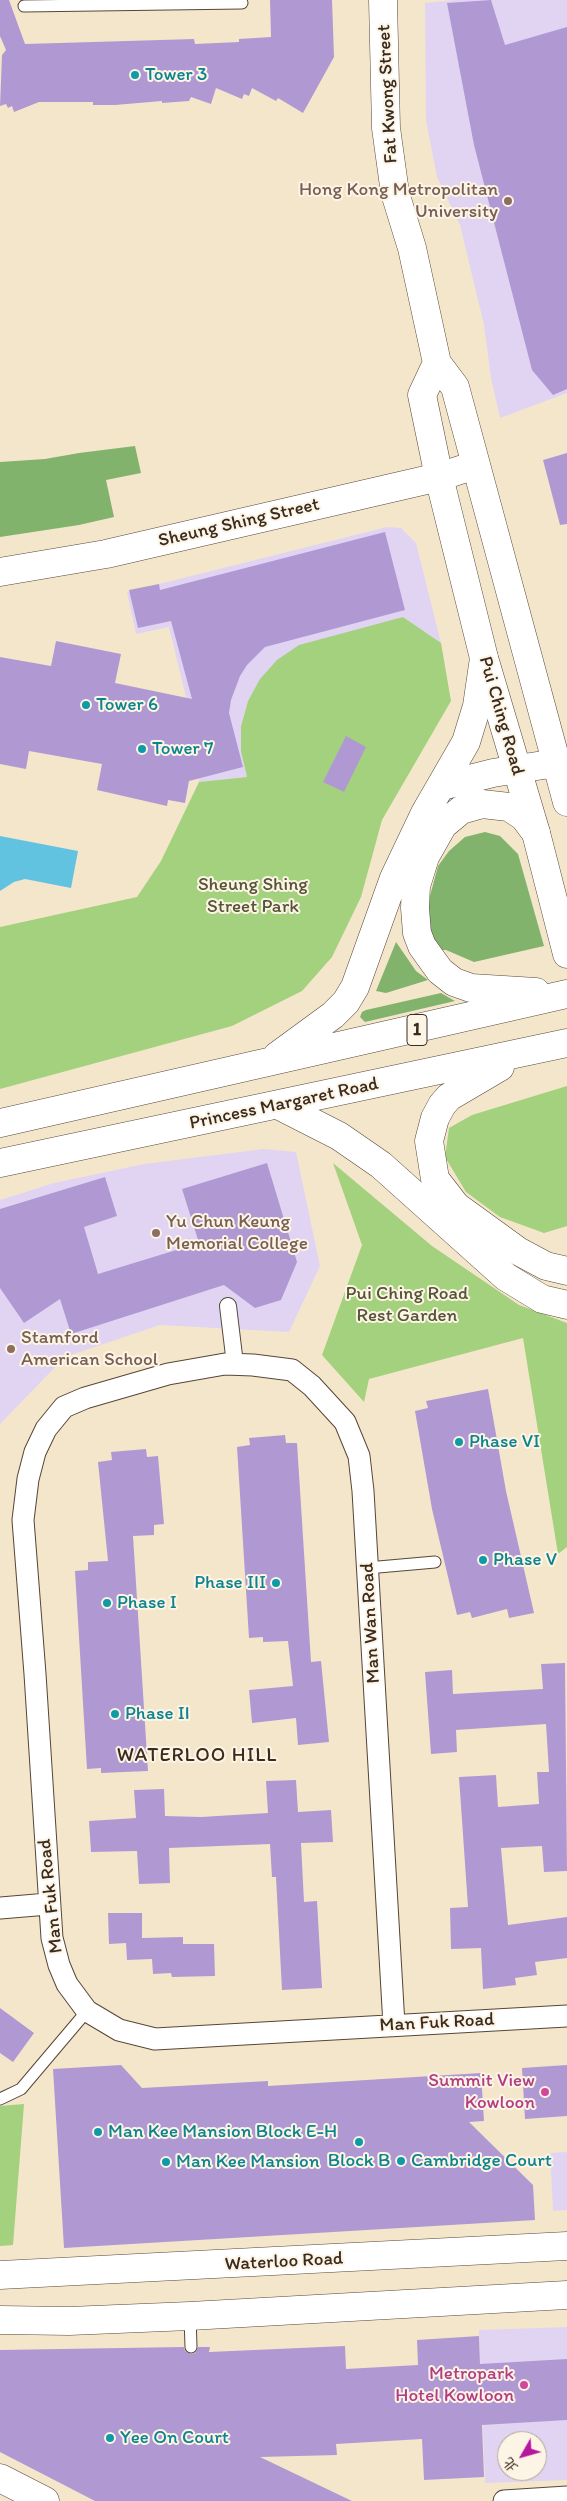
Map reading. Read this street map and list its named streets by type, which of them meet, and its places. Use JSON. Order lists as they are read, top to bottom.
{
  "streets": {
    "main road": [
      "Fat Kwong Street",
      "Sheung Shing Street",
      "Pui Ching Road",
      "1",
      "Princess Margaret Road",
      "Waterloo Road"
    ],
    "street": ["Man Wan Road", "Man Fuk Road"]
  },
  "crossings": [
    ["Fat Kwong Street", "Sheung Shing Street"],
    ["Sheung Shing Street", "Pui Ching Road"],
    ["Man Wan Road", "Man Fuk Road"]
  ],
  "districts": ["WATERLOO HILL"],
  "parks": ["Sheung Shing Street Park", "Pui Ching Road Rest Garden"],
  "places": [
    "Tower 3",
    "Hong Kong Metropolitan University",
    "Tower 6",
    "Tower 7",
    "Yu Chun Keung Memorial College",
    "Stamford American School",
    "Phase VI",
    "Phase V",
    "Phase III",
    "Phase I",
    "Phase II",
    "Summit View Kowloon",
    "Man Kee Mansion Block E-H",
    "Block B",
    "Cambridge Court",
    "Man Kee Mansion",
    "Metropark Hotel Kowloon",
    "Yee On Court"
  ],
  "north": "bottom left"
}
